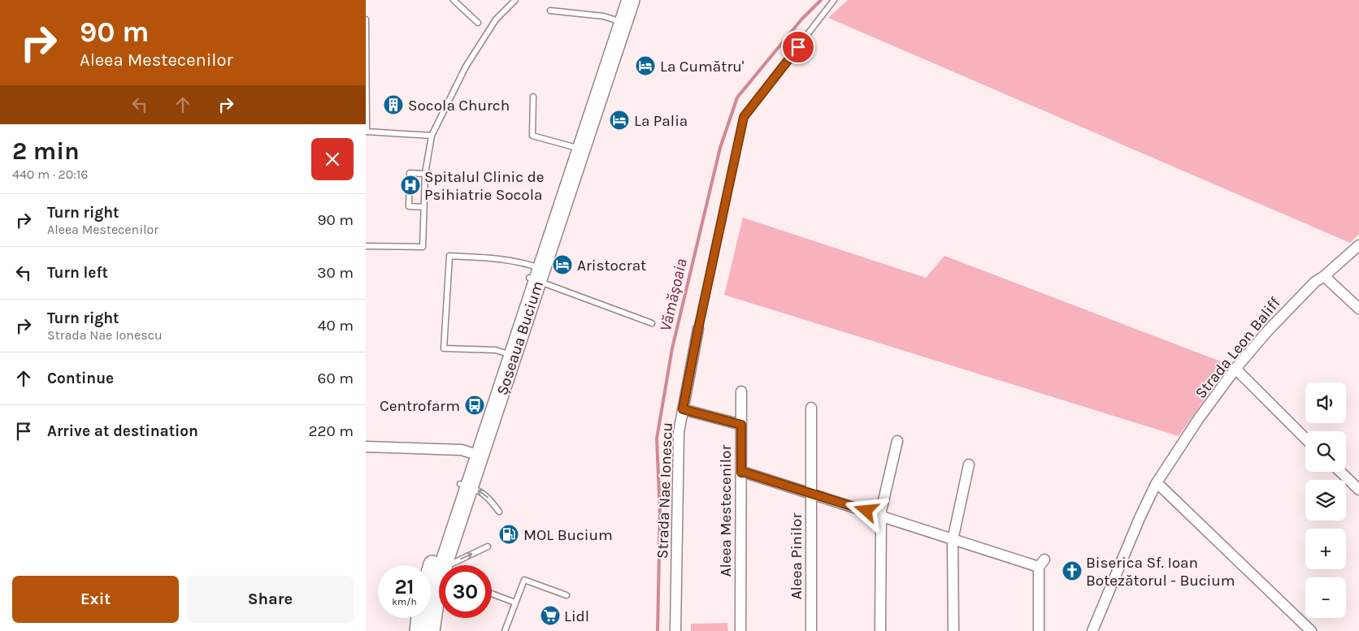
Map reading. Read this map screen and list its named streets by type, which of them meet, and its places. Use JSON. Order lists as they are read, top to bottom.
{
  "streets": {
    "main road": ["Șoseaua Bucium"],
    "street": [
      "Strada Leon Baliff",
      "Strada Nae Ionescu",
      "Aleea Mestecenilor",
      "Aleea Pinilor"
    ]
  },
  "water": ["Vămășoaia"],
  "places": {
    "hotel": ["La Cumătru'", "La Palia", "Aristocrat"],
    "building": ["Socola Church"],
    "hospital": ["Spitalul Clinic de Psihiatrie Socola"],
    "bus stop": ["Centrofarm"],
    "fuel station": ["MOL Bucium"],
    "church": ["Biserica Sf. Ioan Botezătorul - Bucium"],
    "supermarket": ["Lidl"]
  },
  "page": {
    "turn": ["90 m", "Aleea Mestecenilor"],
    "heading": ["2 min", "440 m · 20:16"],
    "list": [
      {
        "name": "Turn right",
        "note": "Aleea Mestecenilor",
        "value": "90 m"
      },
      {
        "name": "Turn left",
        "value": "30 m"
      },
      {
        "name": "Turn right",
        "note": "Strada Nae Ionescu",
        "value": "40 m"
      },
      {
        "name": "Continue",
        "value": "60 m"
      },
      {
        "name": "Arrive at destination",
        "value": "220 m"
      }
    ],
    "map_buttons": ["+", "−"],
    "speed": "21 km/h",
    "limit": "30",
    "buttons": ["Exit", "Share"]
  }
}
